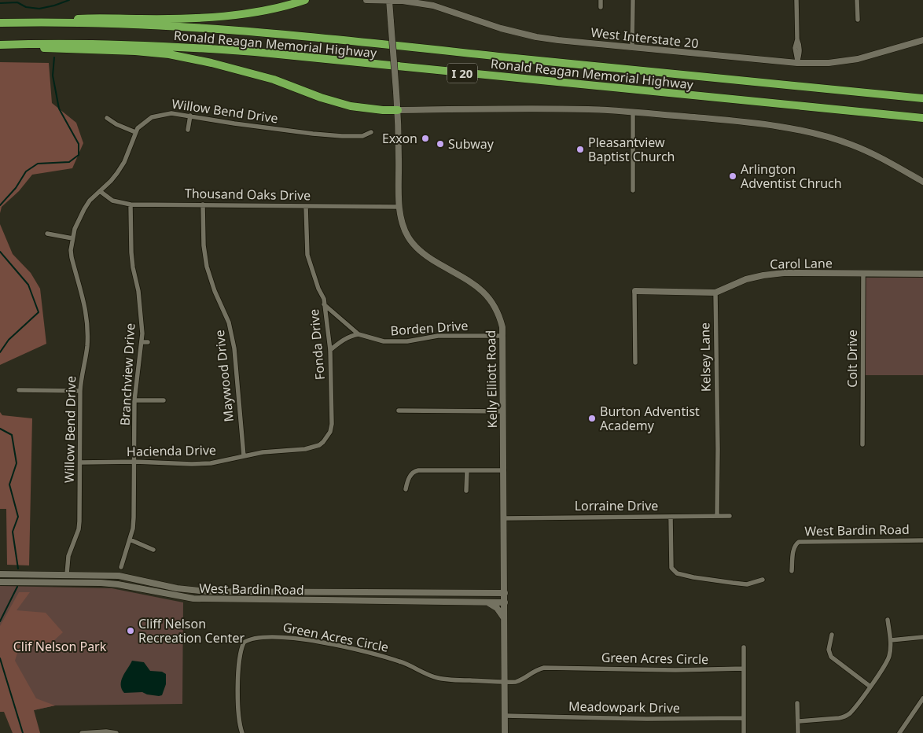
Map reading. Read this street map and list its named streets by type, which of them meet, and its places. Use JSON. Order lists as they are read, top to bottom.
{
  "streets": {
    "highway": ["Ronald Reagan Memorial Highway", "I 20"],
    "street": [
      "West Interstate 20",
      "Willow Bend Drive",
      "Thousand Oaks Drive",
      "Carol Lane",
      "Borden Drive",
      "Fonda Drive",
      "Kelsey Lane",
      "Colt Drive",
      "Branchview Drive",
      "Maywood Drive",
      "Kelly Elliott Road",
      "Hacienda Drive",
      "Lorraine Drive",
      "West Bardin Road",
      "Green Acres Circle",
      "Meadowpark Drive"
    ]
  },
  "crossings": [
    ["West Interstate 20", "Kelly Elliott Road"],
    ["Willow Bend Drive", "Thousand Oaks Drive"],
    ["Willow Bend Drive", "Hacienda Drive"],
    ["Willow Bend Drive", "West Bardin Road"],
    ["Thousand Oaks Drive", "Fonda Drive"],
    ["Thousand Oaks Drive", "Branchview Drive"],
    ["Thousand Oaks Drive", "Maywood Drive"],
    ["Thousand Oaks Drive", "Kelly Elliott Road"],
    ["Carol Lane", "Kelsey Lane"],
    ["Carol Lane", "Colt Drive"],
    ["Borden Drive", "Fonda Drive"],
    ["Borden Drive", "Kelly Elliott Road"],
    ["Fonda Drive", "Hacienda Drive"],
    ["Kelsey Lane", "Lorraine Drive"],
    ["Branchview Drive", "Hacienda Drive"],
    ["Maywood Drive", "Hacienda Drive"],
    ["Kelly Elliott Road", "Lorraine Drive"],
    ["Kelly Elliott Road", "West Bardin Road"],
    ["Kelly Elliott Road", "Green Acres Circle"],
    ["Kelly Elliott Road", "Meadowpark Drive"]
  ],
  "parks": ["Clif Nelson Park"],
  "places": [
    "Exxon",
    "Subway",
    "Pleasantview Baptist Church",
    "Arlington Adventist Chruch",
    "Burton Adventist Academy",
    "Cliff Nelson Recreation Center"
  ]
}
